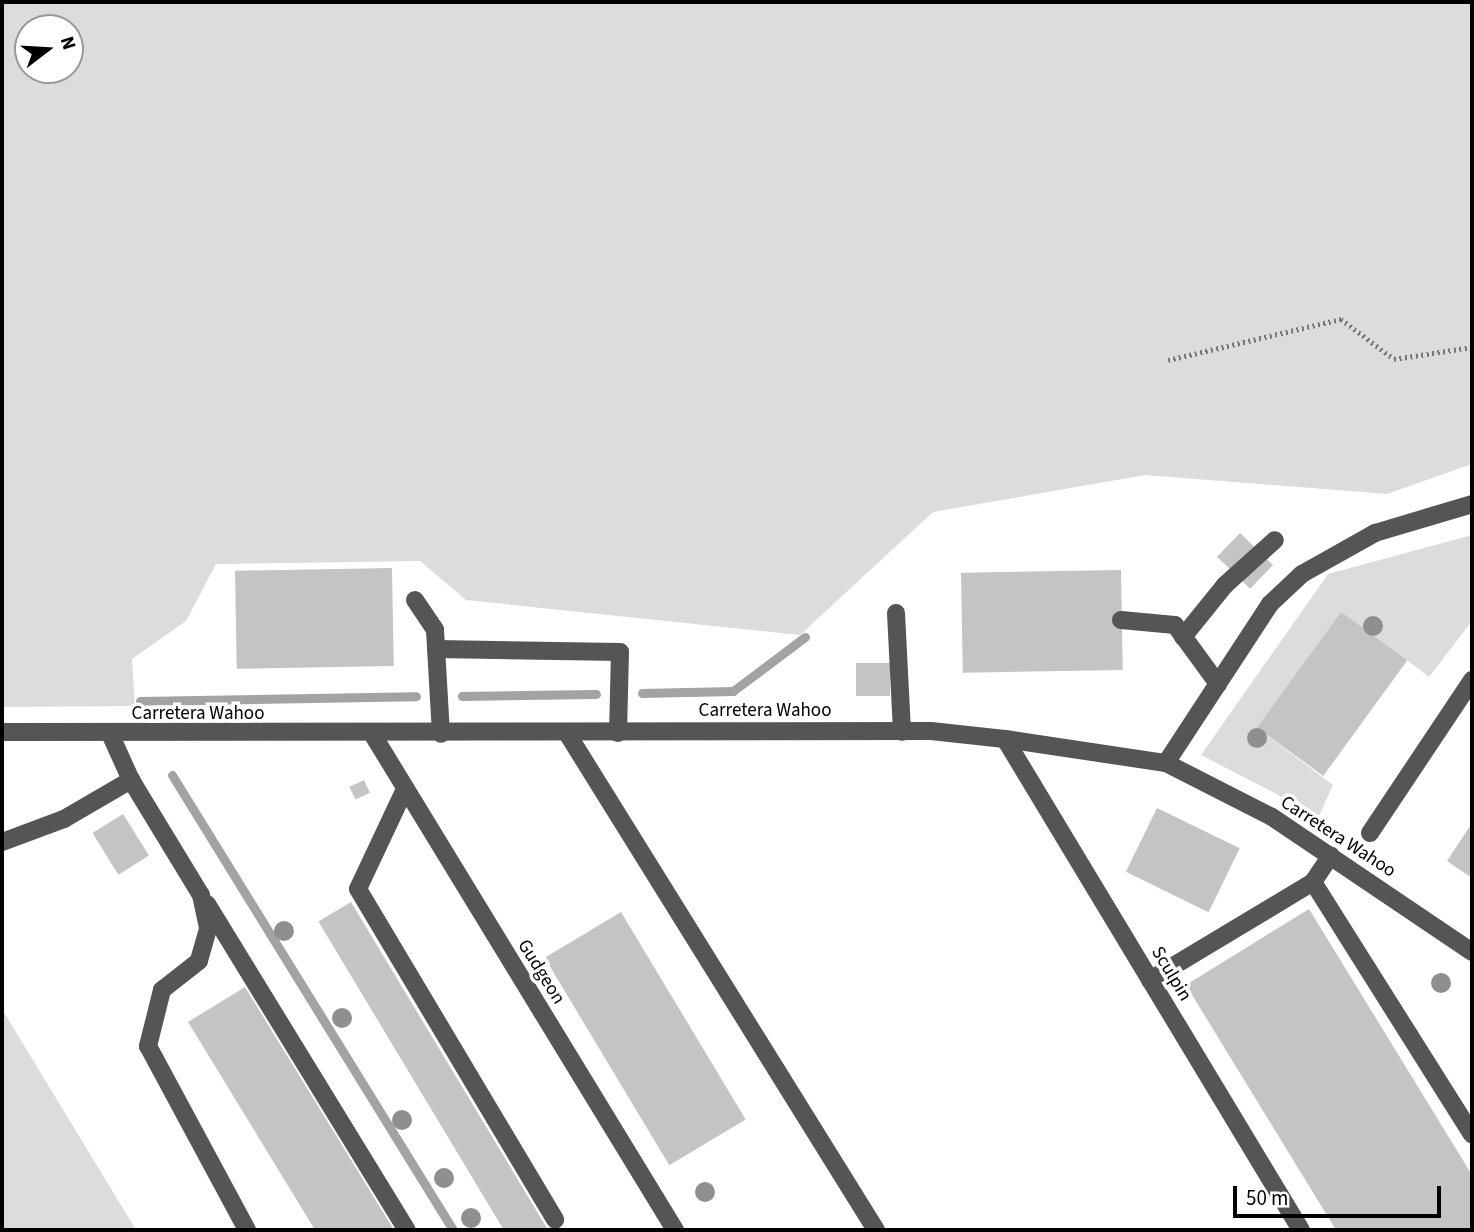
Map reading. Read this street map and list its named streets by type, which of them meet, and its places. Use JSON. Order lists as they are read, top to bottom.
{
  "streets": {
    "street": ["Carretera Wahoo", "Gudgeon", "Sculpin"]
  },
  "crossings": [
    ["Carretera Wahoo", "Gudgeon"],
    ["Carretera Wahoo", "Sculpin"]
  ],
  "scale_bar": "50 m",
  "north": "right"
}
